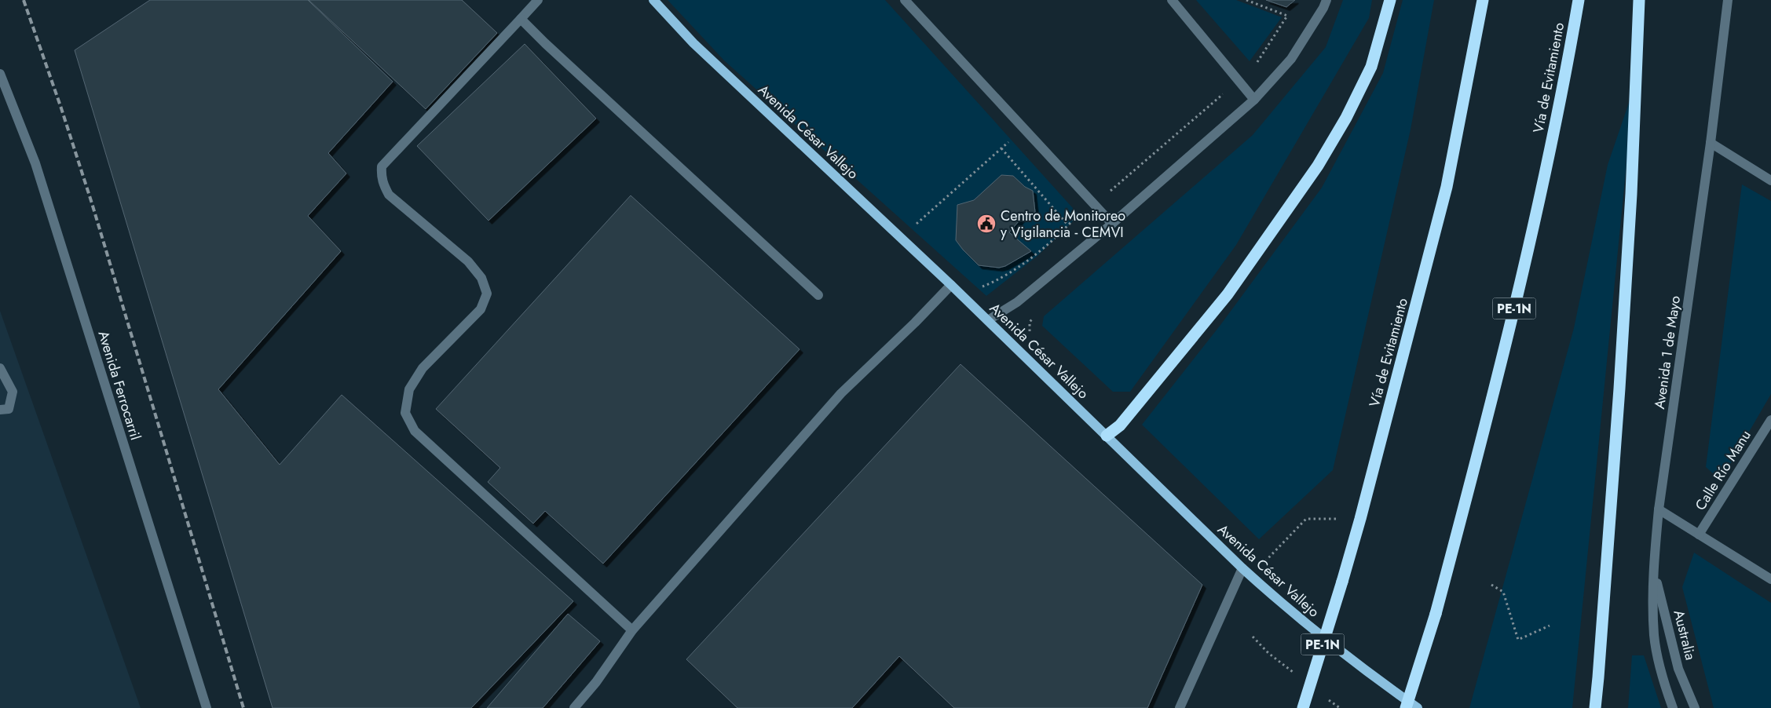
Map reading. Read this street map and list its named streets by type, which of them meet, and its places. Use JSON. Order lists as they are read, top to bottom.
{
  "streets": {
    "highway": ["Vía de Evitamiento", "PE-1N"],
    "main road": ["Avenida César Vallejo"],
    "street": [
      "Avenida 1 de Mayo",
      "Avenida Ferrocarril",
      "Calle Río Manu",
      "Australia"
    ]
  },
  "crossings": [
    ["Avenida 1 de Mayo", "Australia"]
  ],
  "places": {
    "public building": ["Centro de Monitoreo y Vigilancia - CEMVI"]
  }
}
